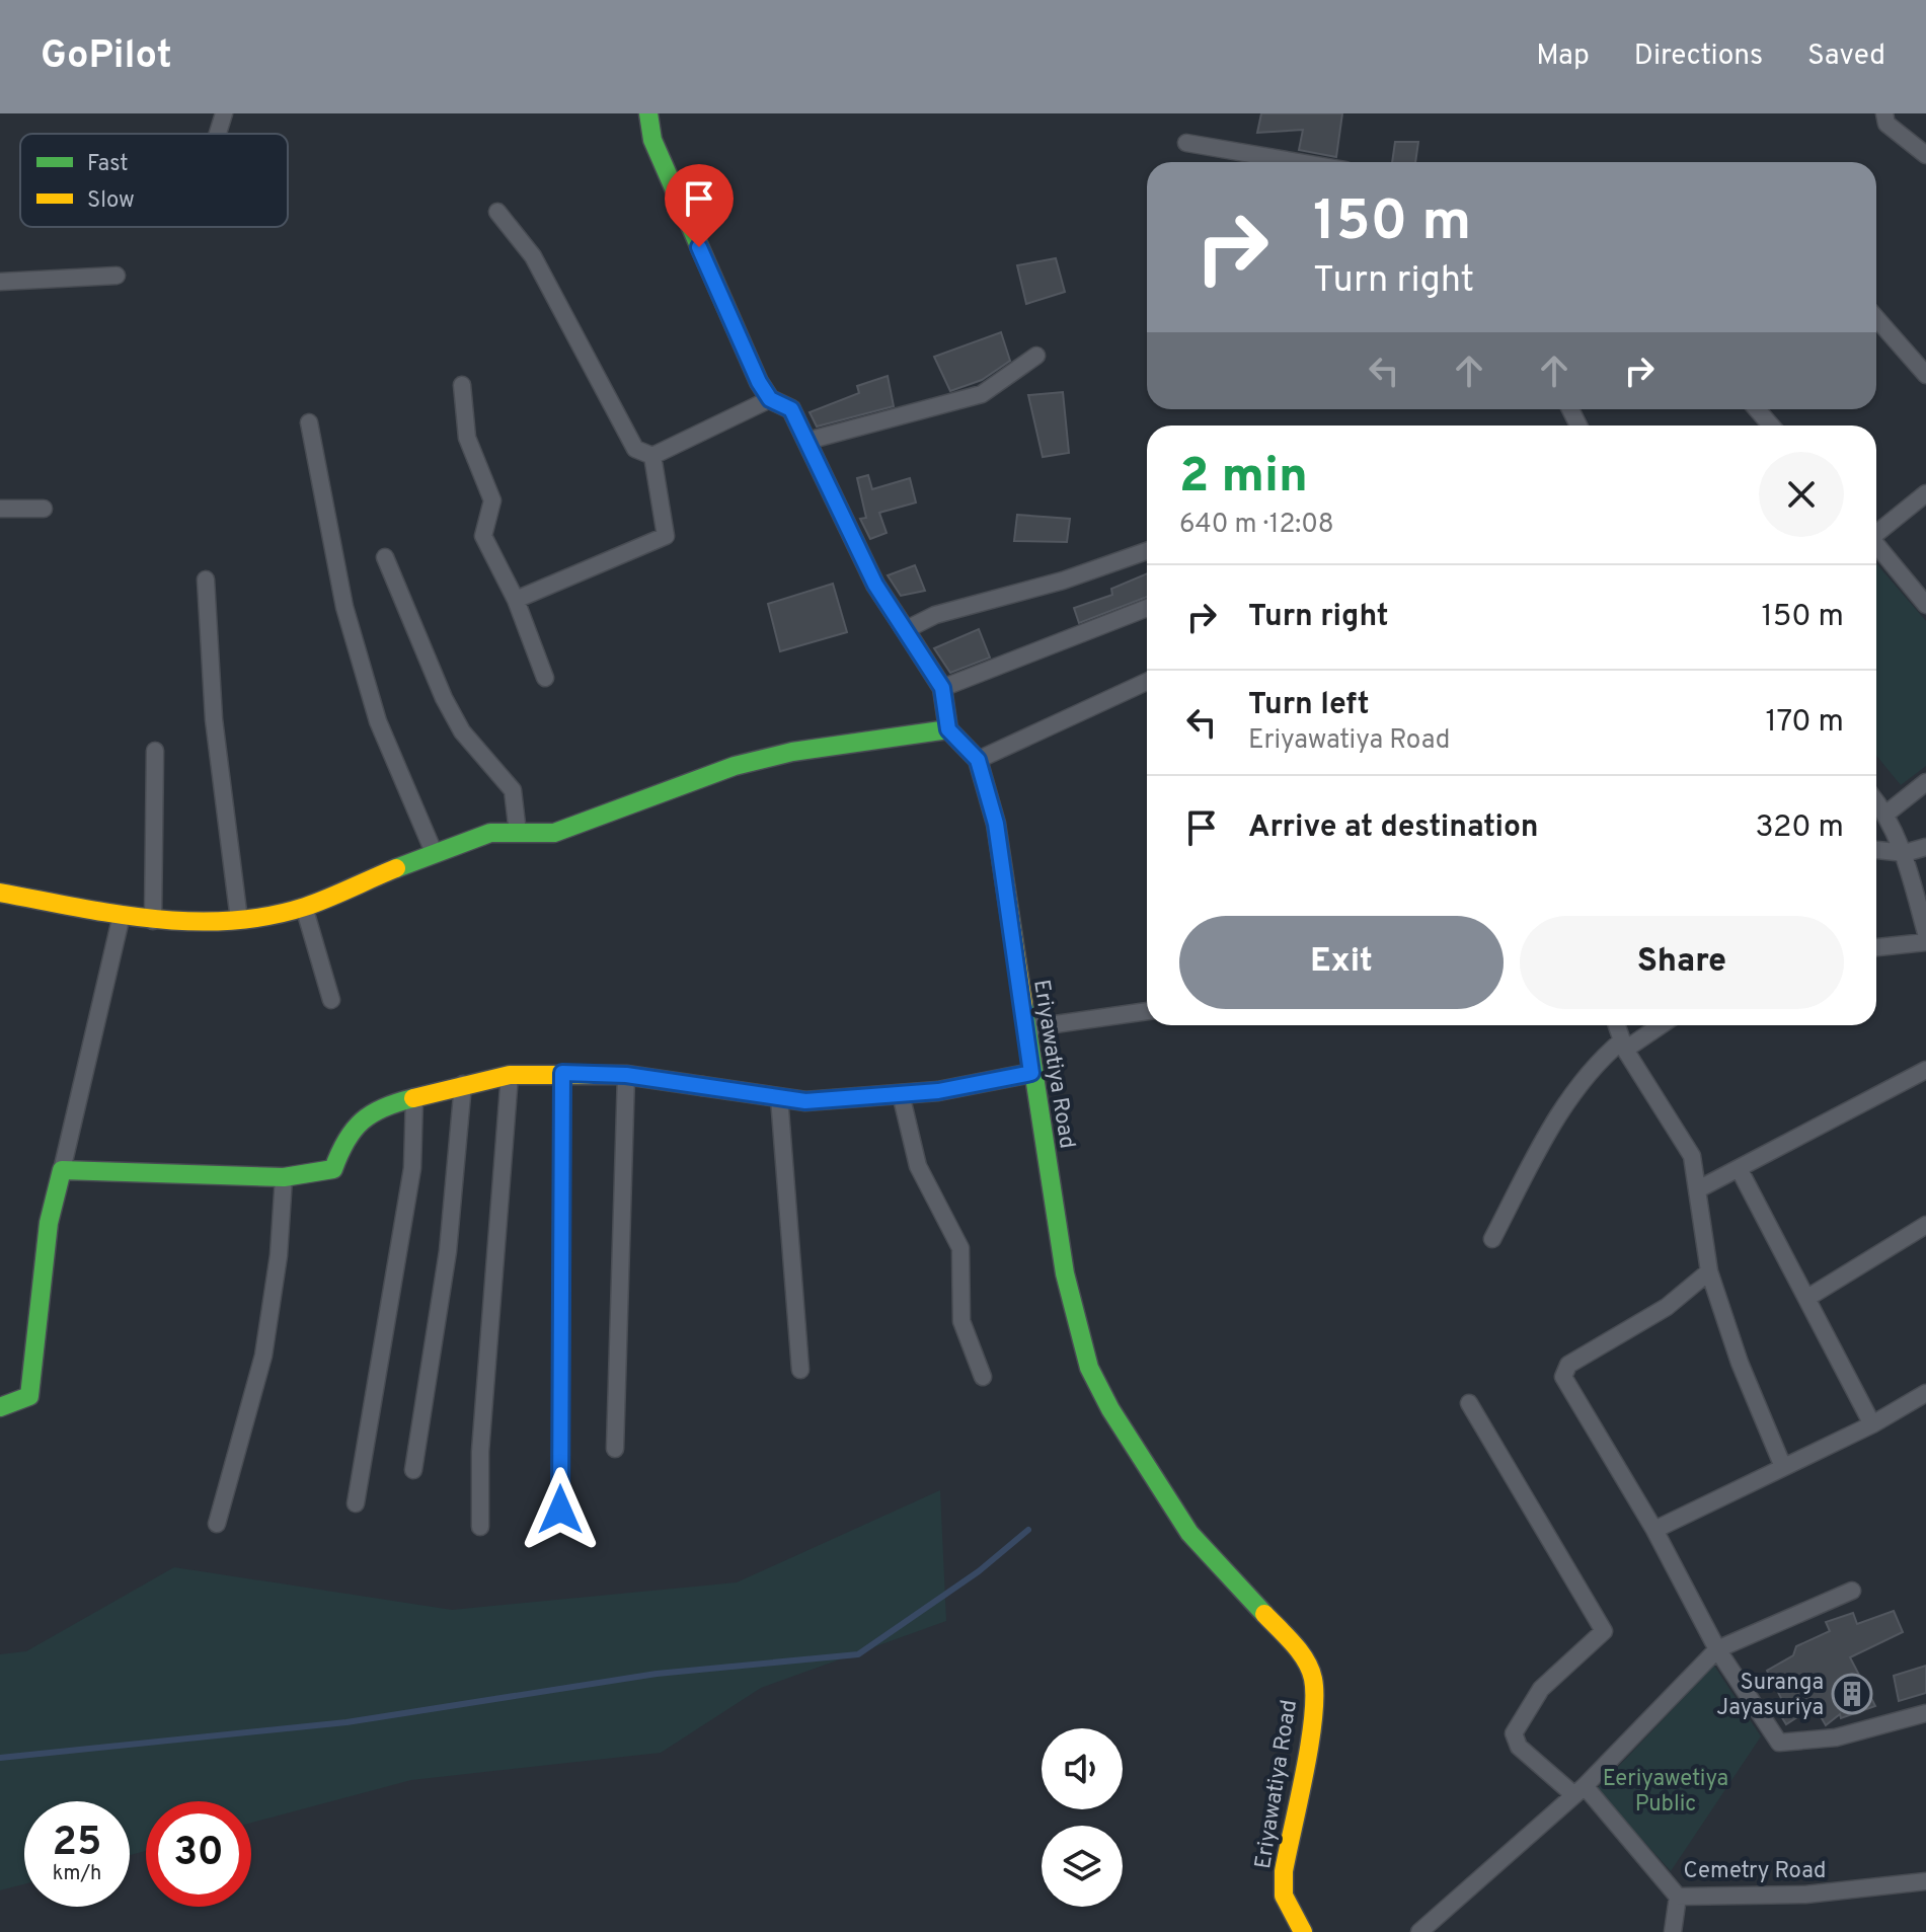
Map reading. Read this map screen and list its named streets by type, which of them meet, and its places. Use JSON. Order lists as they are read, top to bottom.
{
  "streets": {
    "street": ["Eriyawatiya Road", "Cemetry Road"]
  },
  "parks": ["Eeriyawetiya Public"],
  "places": {
    "building": ["Suranga Jayasuriya"]
  },
  "legend": ["Fast", "Slow"],
  "page": {
    "header": "GoPilot",
    "nav": ["Map", "Directions", "Saved"],
    "turn": ["150 m", "Turn right"],
    "heading": ["2 min", "640 m · 12:08"],
    "list": [
      {
        "name": "Turn right",
        "value": "150 m"
      },
      {
        "name": "Turn left",
        "note": "Eriyawatiya Road",
        "value": "170 m"
      },
      {
        "name": "Arrive at destination",
        "value": "320 m"
      }
    ],
    "buttons": ["Exit", "Share"],
    "speed": "25 km/h",
    "limit": "30"
  }
}
